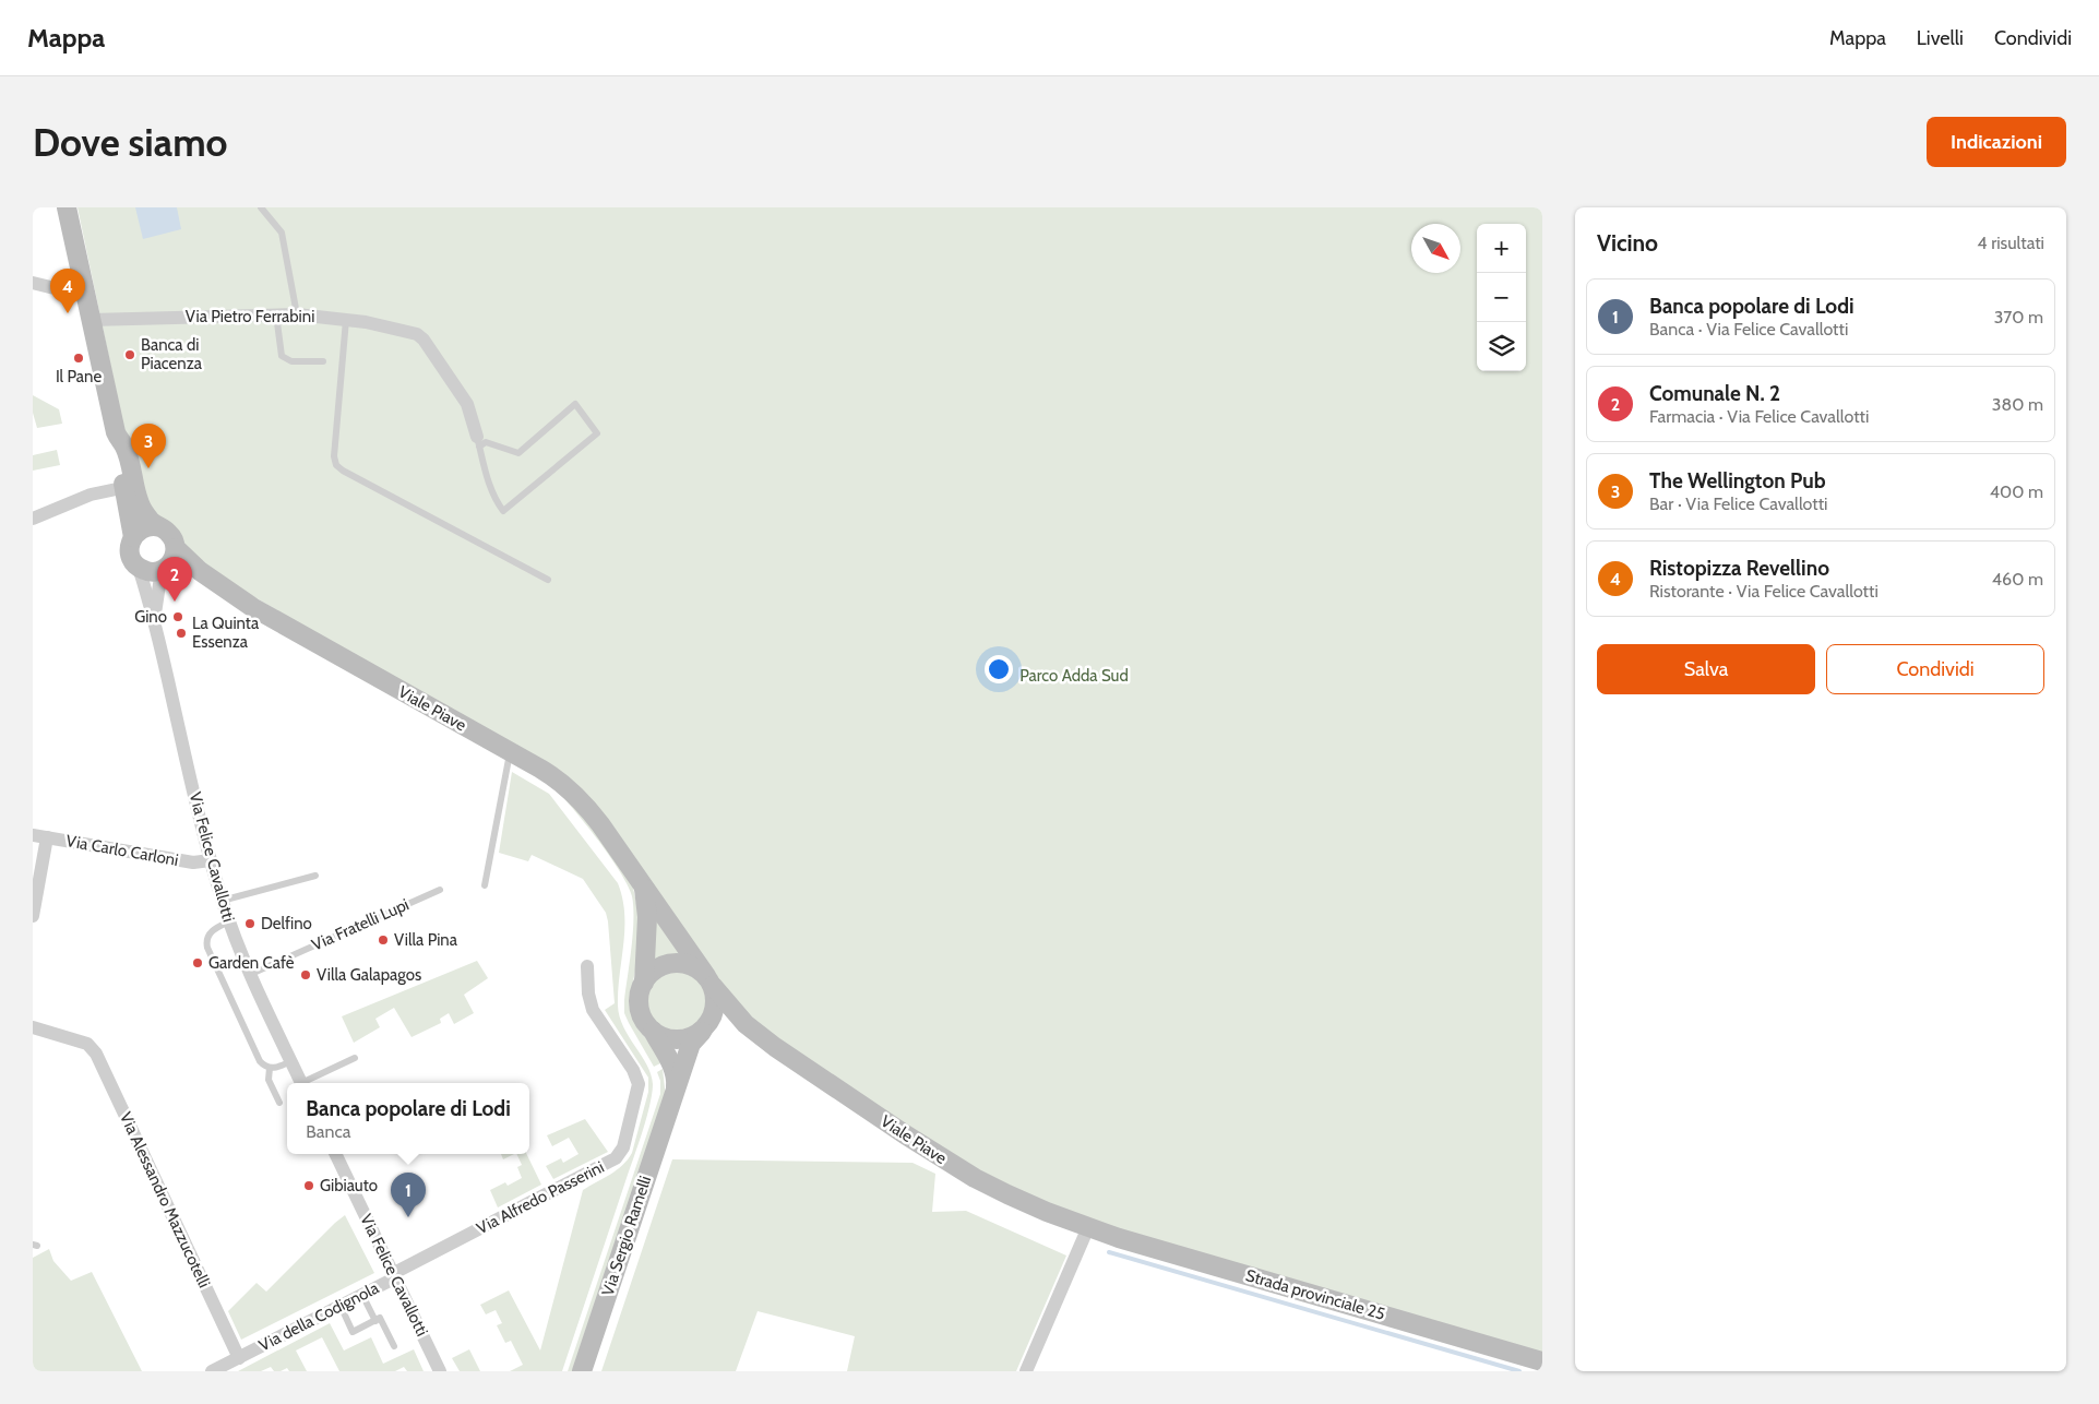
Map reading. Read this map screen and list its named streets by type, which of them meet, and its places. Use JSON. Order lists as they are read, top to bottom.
{
  "streets": {
    "street": [
      "Via Pietro Ferrabini",
      "Viale Piave",
      "Via Carlo Carloni",
      "Via Felice Cavallotti",
      "Via Alfredo Passerini",
      "Via Alessandro Mazzucotelli",
      "Via Sergio Ramelli",
      "Strada provinciale 25",
      "Via della Codignola"
    ],
    "lane": ["Via Fratelli Lupi"]
  },
  "crossings": [
    ["Viale Piave", "Via Felice Cavallotti"],
    ["Viale Piave", "Via Sergio Ramelli"],
    ["Viale Piave", "Strada provinciale 25"],
    ["Via Carlo Carloni", "Via Felice Cavallotti"],
    ["Via Felice Cavallotti", "Via Fratelli Lupi"],
    ["Via Felice Cavallotti", "Via Alfredo Passerini"],
    ["Via Felice Cavallotti", "Via della Codignola"],
    ["Via Alfredo Passerini", "Via della Codignola"],
    ["Via Alessandro Mazzucotelli", "Via della Codignola"]
  ],
  "parks": ["Parco Adda Sud"],
  "places": [
    "Banca di Piacenza",
    "Il Pane",
    "Gino",
    "La Quinta Essenza",
    "Delfino",
    "Villa Pina",
    "Garden Cafè",
    "Villa Galapagos",
    "Gibiauto"
  ],
  "north": "bottom right",
  "page": {
    "header": "Mappa",
    "nav": ["Mappa", "Livelli", "Condividi"],
    "buttons": [
      "Indicazioni",
      ["Salva", "Condividi"]
    ],
    "title": "Dove siamo",
    "heading": ["Vicino", "4 risultati"],
    "map_buttons": ["+", "−"],
    "pins": [
      "4",
      "3",
      "2",
      "1"
    ],
    "list": [
      {
        "mark": "1",
        "name": "Banca popolare di Lodi",
        "note": "Banca · Via Felice Cavallotti",
        "value": "370 m"
      },
      {
        "mark": "2",
        "name": "Comunale N. 2",
        "note": "Farmacia · Via Felice Cavallotti",
        "value": "380 m"
      },
      {
        "mark": "3",
        "name": "The Wellington Pub",
        "note": "Bar · Via Felice Cavallotti",
        "value": "400 m"
      },
      {
        "mark": "4",
        "name": "Ristopizza Revellino",
        "note": "Ristorante · Via Felice Cavallotti",
        "value": "460 m"
      }
    ],
    "popup": ["Banca popolare di Lodi", "Banca"]
  }
}
